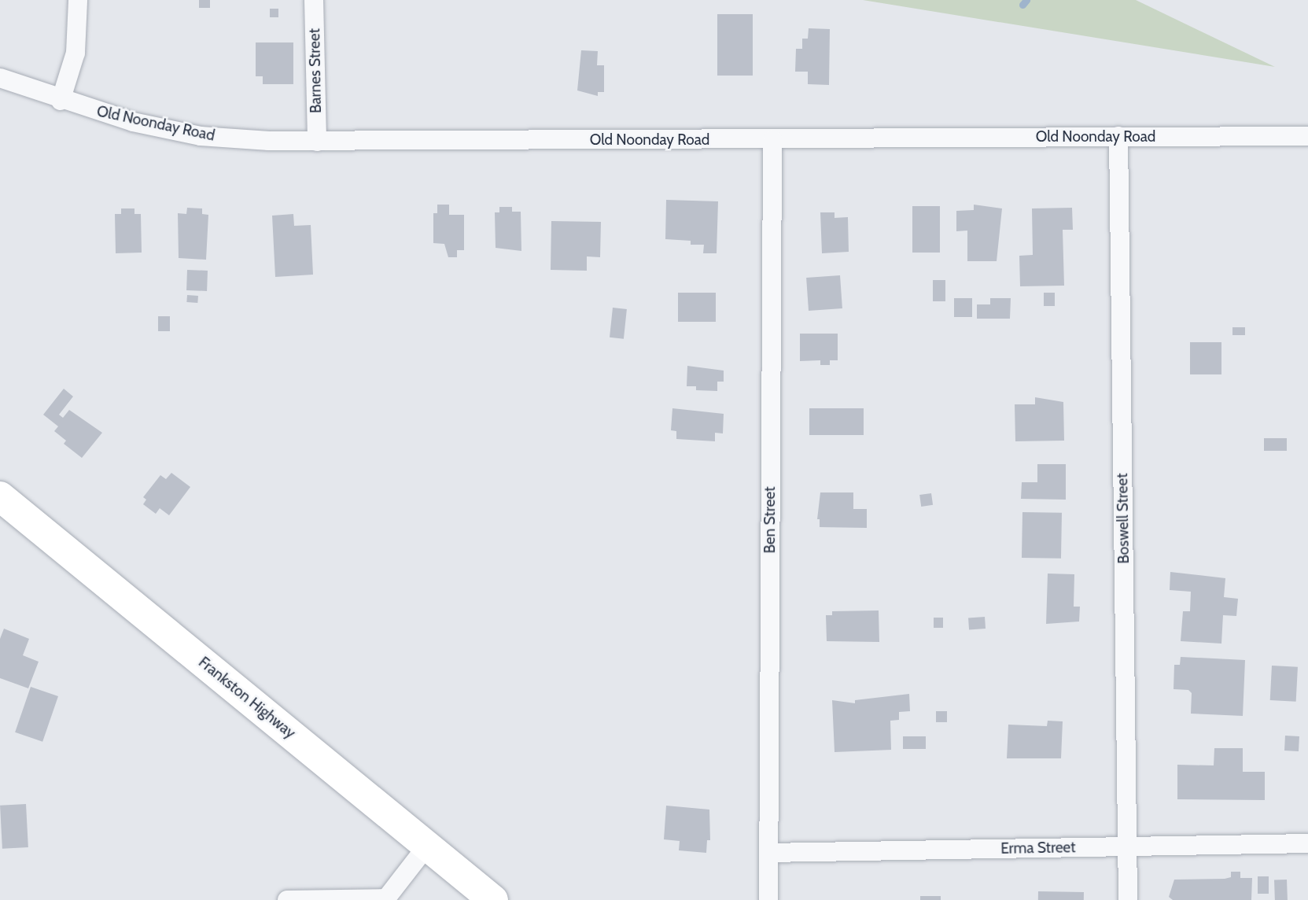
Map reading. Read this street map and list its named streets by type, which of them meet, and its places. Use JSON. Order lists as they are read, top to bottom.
{
  "streets": {
    "main road": ["Frankston Highway"],
    "street": [
      "Barnes Street",
      "Old Noonday Road",
      "Boswell Street",
      "Ben Street",
      "Erma Street"
    ]
  },
  "crossings": [
    ["Barnes Street", "Old Noonday Road"],
    ["Old Noonday Road", "Boswell Street"],
    ["Old Noonday Road", "Ben Street"],
    ["Boswell Street", "Erma Street"],
    ["Ben Street", "Erma Street"]
  ]
}
